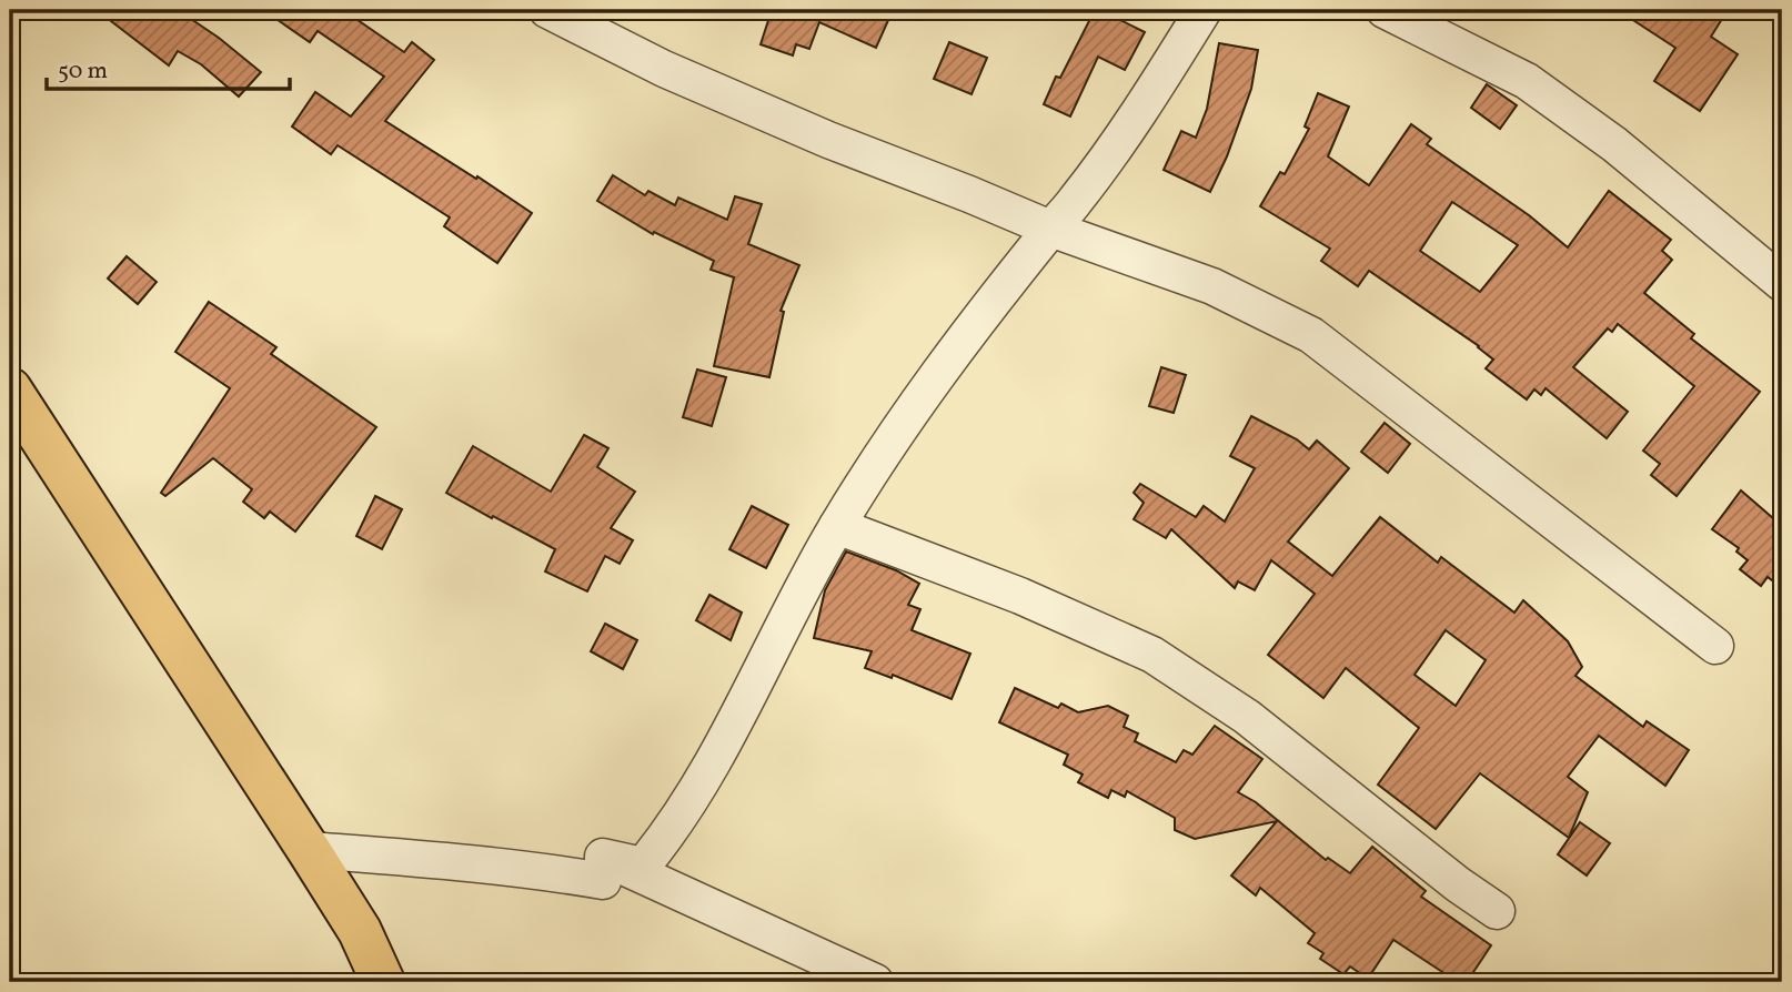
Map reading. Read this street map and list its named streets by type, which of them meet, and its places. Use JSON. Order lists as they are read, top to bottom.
{
  "scale_bar": "50 m"
}
